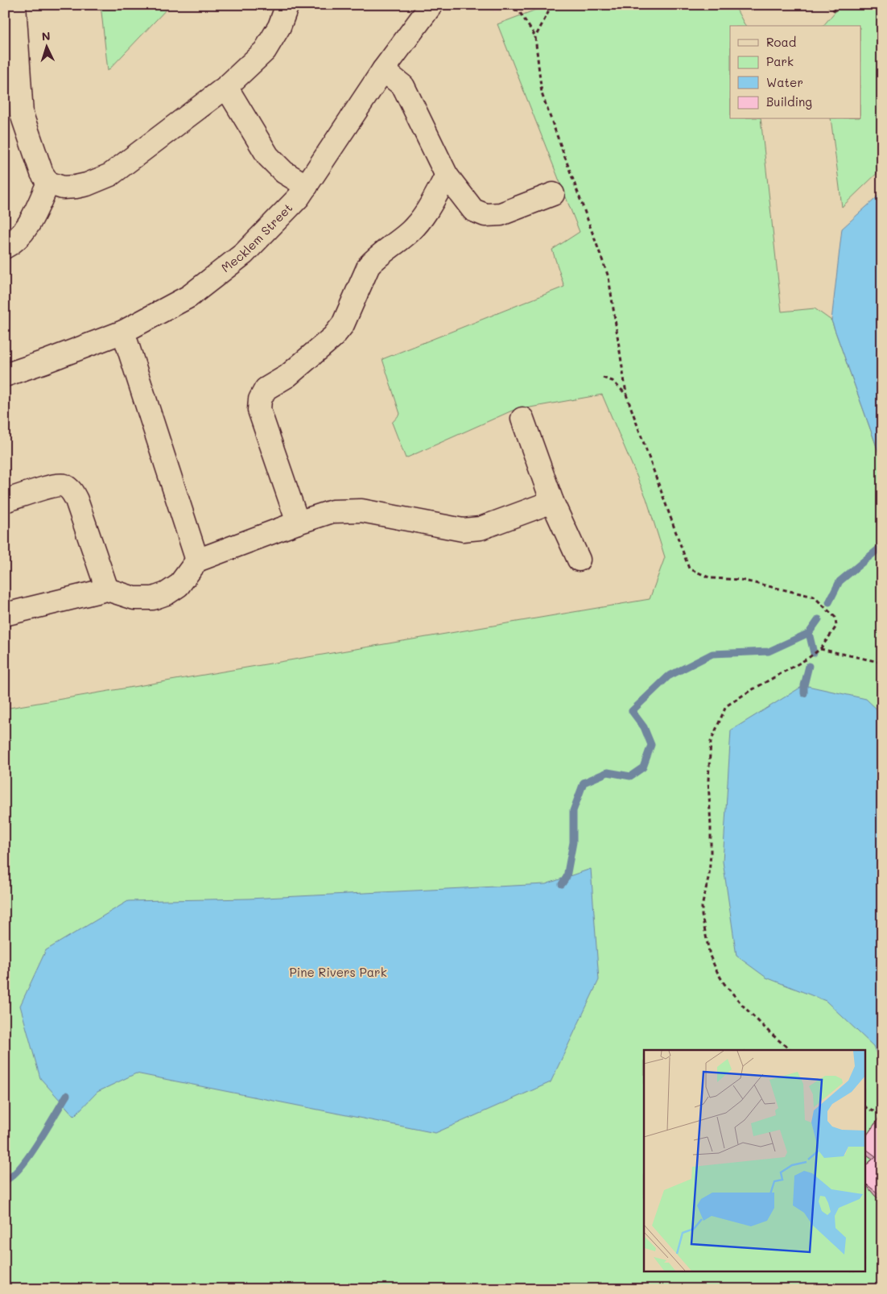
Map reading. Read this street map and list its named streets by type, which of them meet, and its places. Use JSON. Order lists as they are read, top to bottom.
{
  "streets": {
    "street": ["Mecklem Street"]
  },
  "parks": ["Pine Rivers Park"],
  "legend": [
    "Road",
    "Park",
    "Water",
    "Building"
  ],
  "north": "top"
}
